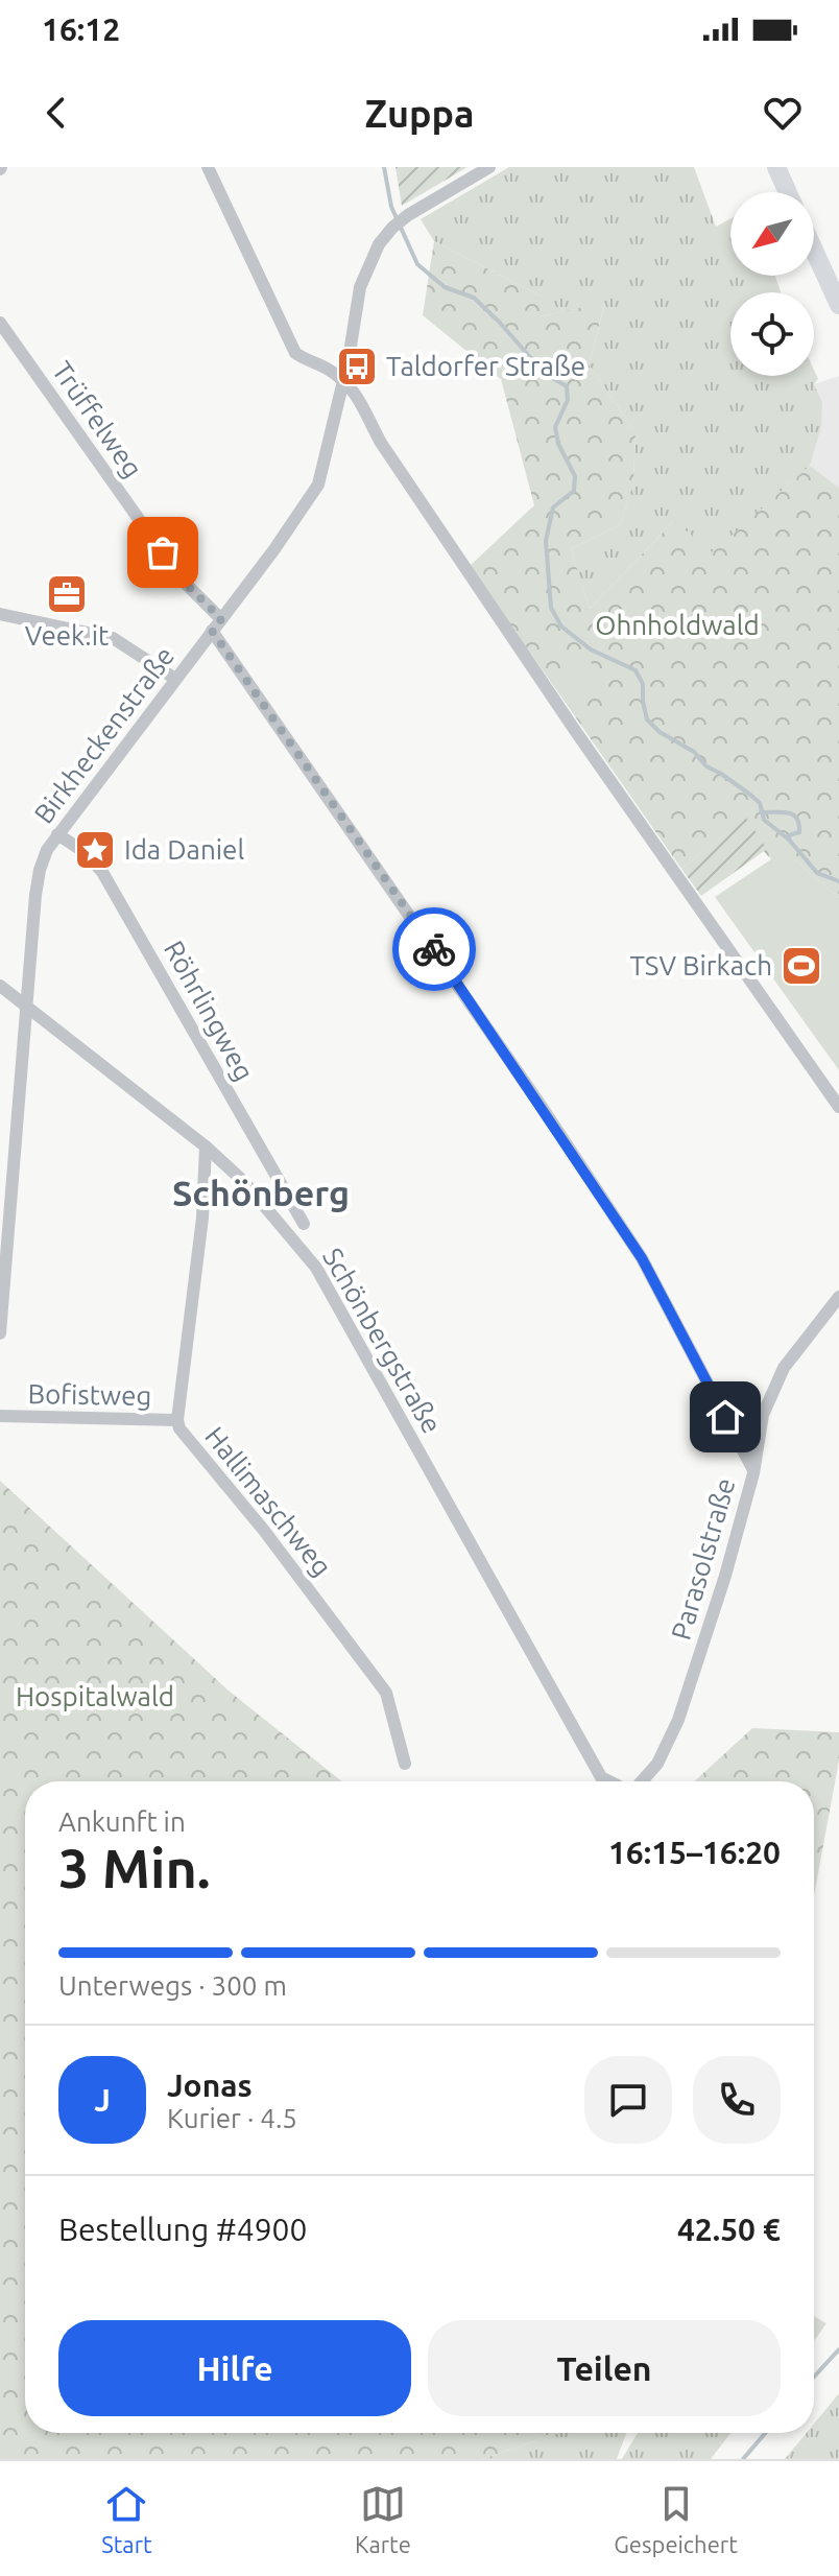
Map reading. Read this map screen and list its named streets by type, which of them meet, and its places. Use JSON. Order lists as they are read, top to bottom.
{
  "streets": {
    "street": [
      "Trüffelweg",
      "Birkheckenstraße",
      "Röhrlingweg",
      "Schönbergstraße",
      "Bofistweg",
      "Hallimaschweg",
      "Parasolstraße"
    ]
  },
  "crossings": [
    ["Trüffelweg", "Birkheckenstraße"],
    ["Birkheckenstraße", "Röhrlingweg"],
    ["Birkheckenstraße", "Schönbergstraße"],
    ["Schönbergstraße", "Hallimaschweg"],
    ["Schönbergstraße", "Parasolstraße"],
    ["Bofistweg", "Hallimaschweg"]
  ],
  "districts": ["Schönberg"],
  "parks": ["Ohnholdwald", "Hospitalwald"],
  "places": {
    "bus stop": ["Taldorfer Straße"],
    "office": ["Veek.it"],
    "place": ["Ida Daniel"],
    "sports": ["TSV Birkach"]
  },
  "north": "bottom left",
  "page": {
    "status": "16:12",
    "header": "Zuppa",
    "heading": ["3 Min.", "Ankunft in", "16:15–16:20"],
    "panel": [
      "Jonas",
      "Kurier · 4.5",
      "Bestellung #4900",
      "42.50 €"
    ],
    "bar": "Unterwegs · 300 m",
    "round": "J",
    "buttons": ["Hilfe", "Teilen"],
    "tabs": ["Start", "Karte", "Gespeichert"]
  }
}
